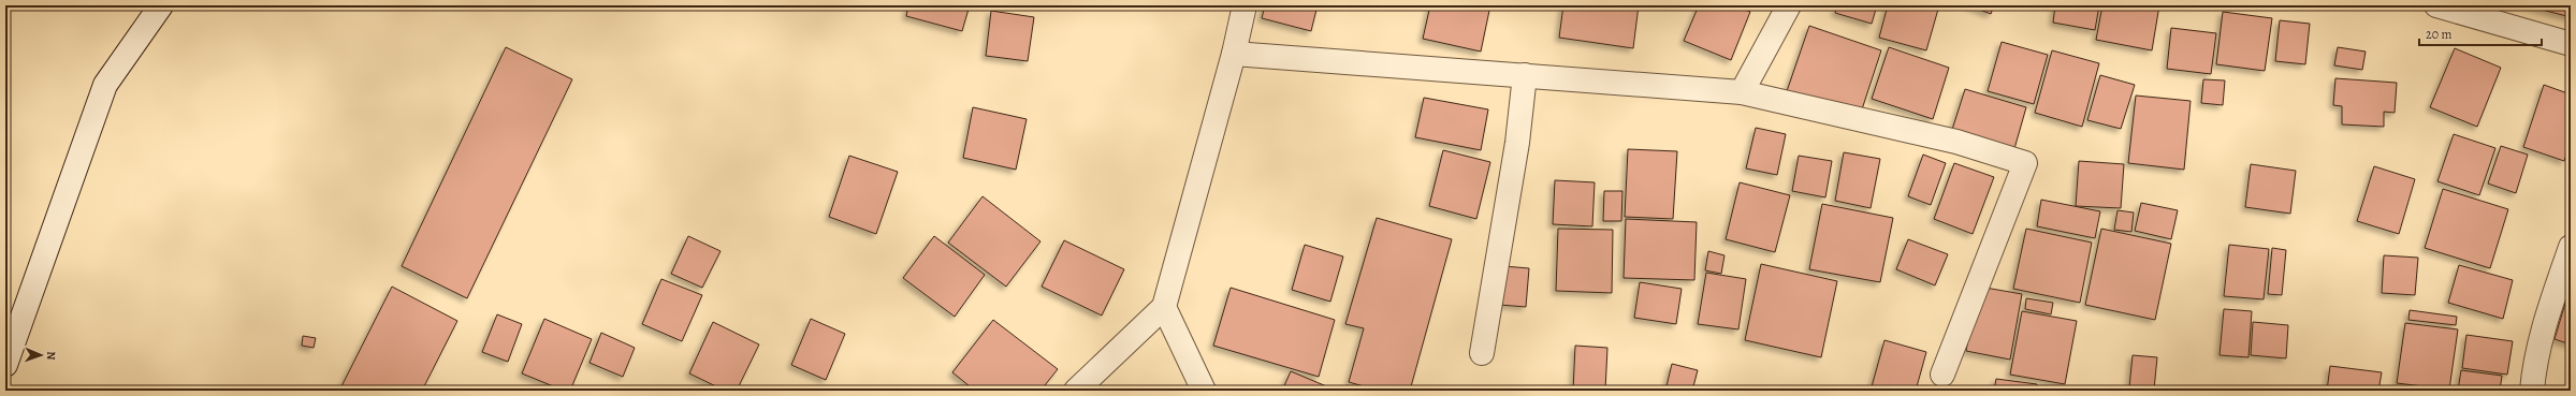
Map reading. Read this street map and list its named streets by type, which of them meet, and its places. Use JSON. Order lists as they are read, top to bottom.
{
  "scale_bar": "20 m",
  "north": "right"
}
